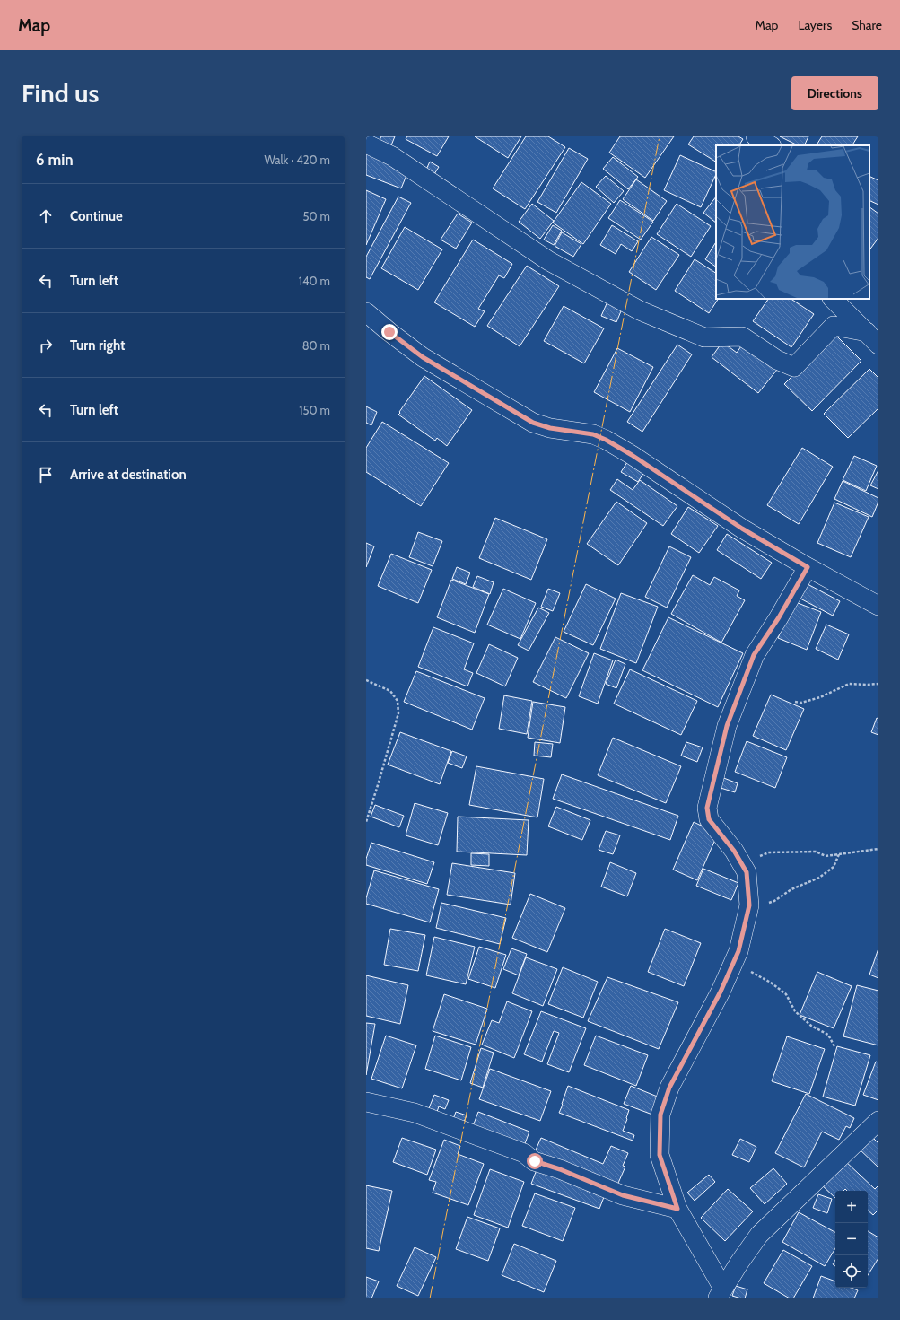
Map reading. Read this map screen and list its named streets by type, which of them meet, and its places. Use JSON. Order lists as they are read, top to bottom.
{
  "page": {
    "header": "Map",
    "nav": ["Map", "Layers", "Share"],
    "buttons": "Directions",
    "title": "Find us",
    "heading": ["6 min", "Walk · 420 m"],
    "list": [
      ["Continue", "50 m"],
      ["Turn left", "140 m"],
      ["Turn right", "80 m"],
      ["Turn left", "150 m"],
      "Arrive at destination"
    ],
    "map_buttons": ["+", "−"]
  }
}
